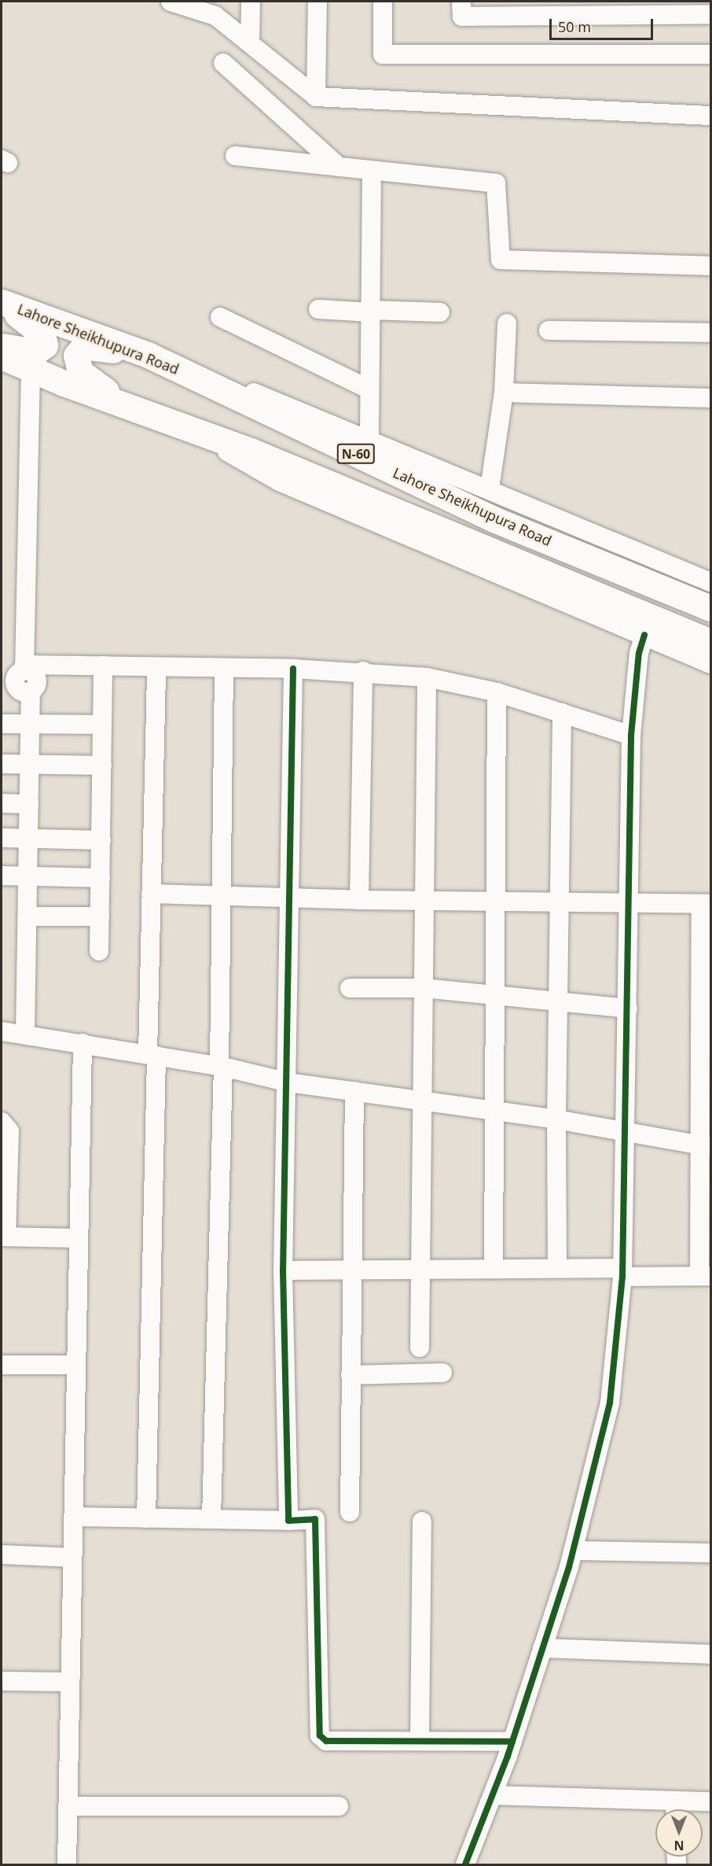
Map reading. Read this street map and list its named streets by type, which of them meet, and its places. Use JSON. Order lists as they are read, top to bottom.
{
  "streets": {
    "highway": ["Lahore Sheikhupura Road", "N-60"]
  },
  "scale_bar": "50 m",
  "north": "bottom"
}
